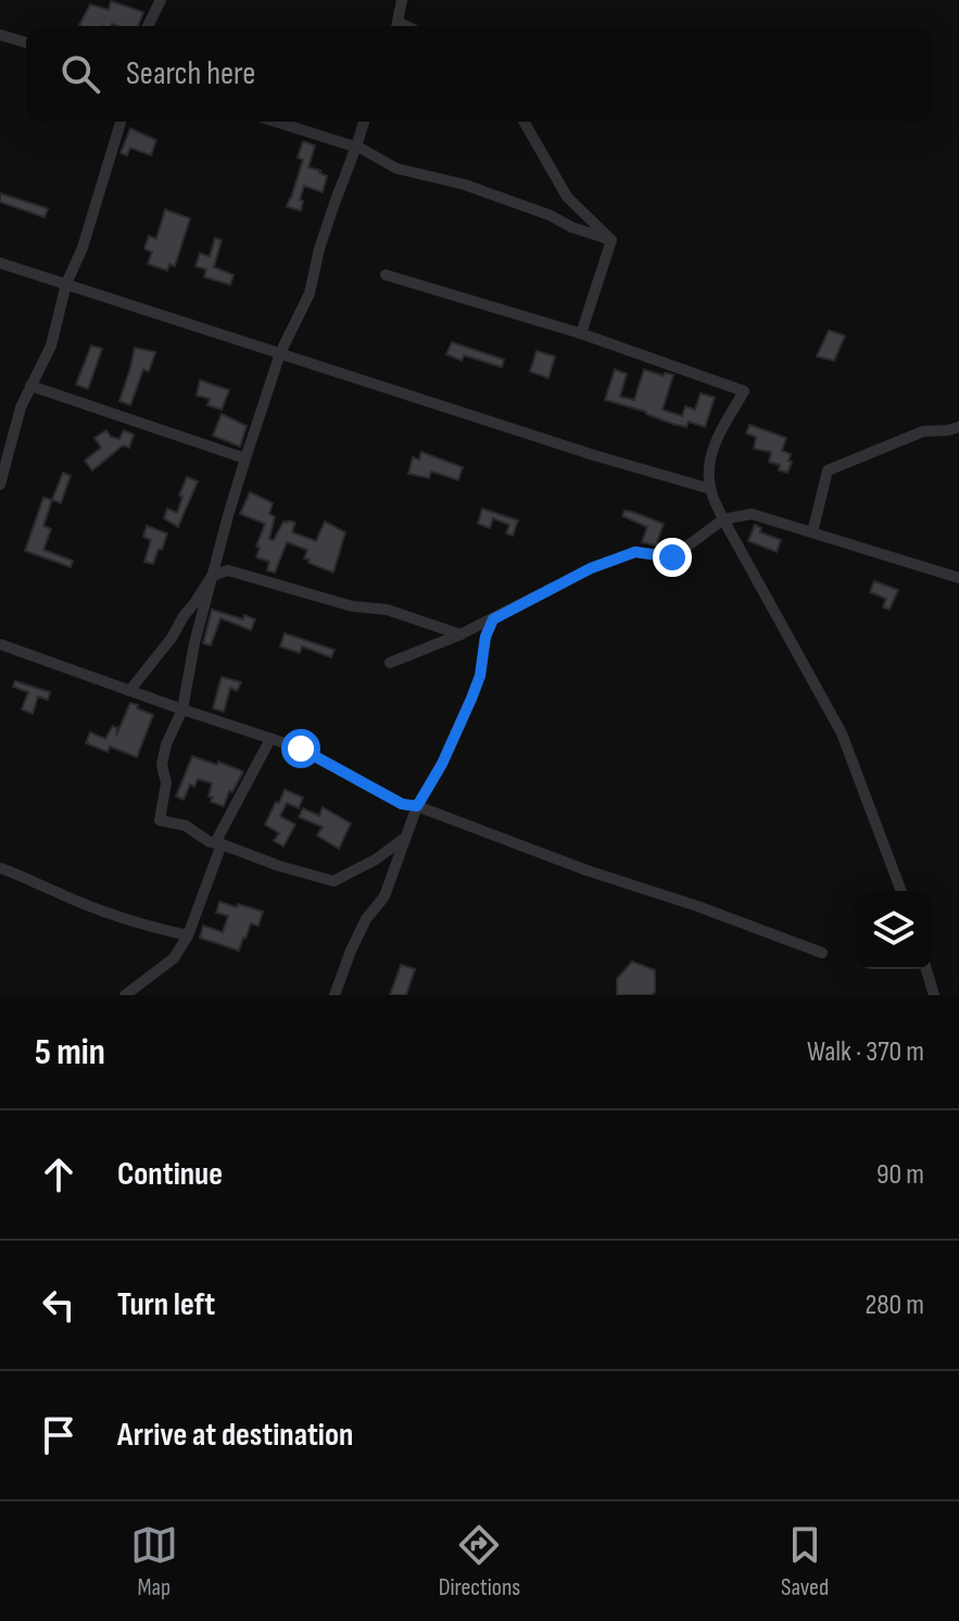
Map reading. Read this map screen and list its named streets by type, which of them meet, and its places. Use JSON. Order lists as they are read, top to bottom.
{
  "page": {
    "search": "Search here",
    "heading": ["5 min", "Walk · 370 m"],
    "list": [
      ["Continue", "90 m"],
      ["Turn left", "280 m"],
      "Arrive at destination"
    ],
    "nav": ["Map", "Directions", "Saved"]
  }
}
